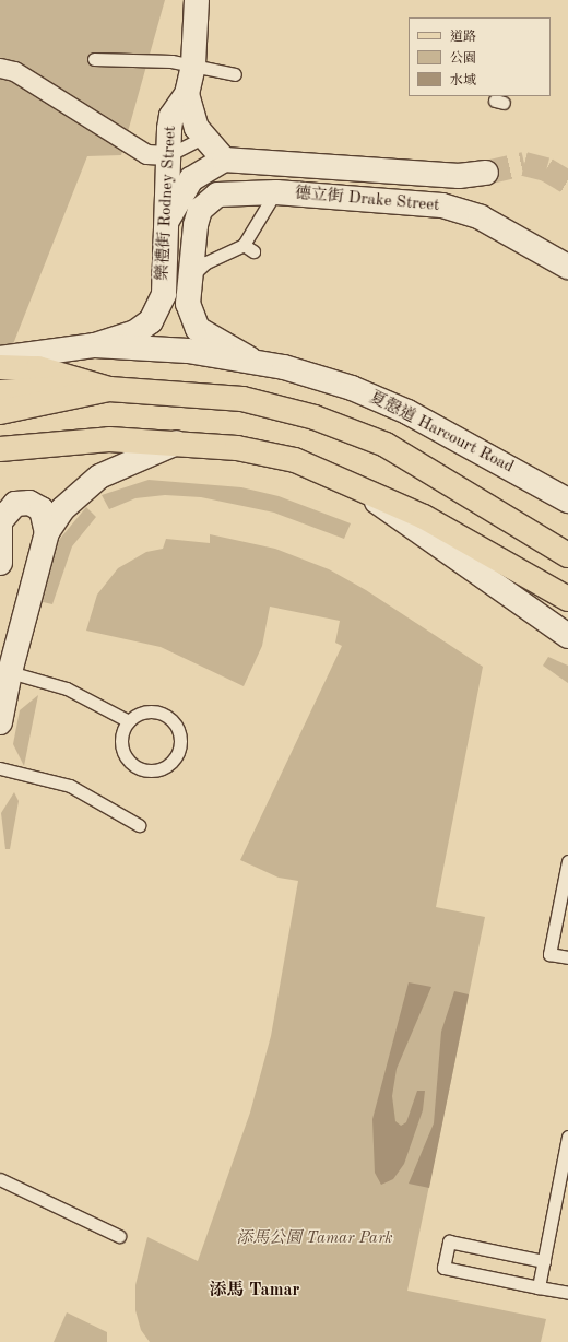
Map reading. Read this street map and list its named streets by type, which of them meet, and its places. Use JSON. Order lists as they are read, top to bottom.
{
  "streets": {
    "street": ["德立街 Drake Street", "樂禮街 Rodney Street", "夏慤道 Harcourt Road"]
  },
  "crossings": [
    ["德立街 Drake Street", "樂禮街 Rodney Street"],
    ["樂禮街 Rodney Street", "夏慤道 Harcourt Road"]
  ],
  "districts": ["添馬 Tamar"],
  "parks": ["添馬公園 Tamar Park"],
  "legend": ["道路", "公園", "水域"]
}
